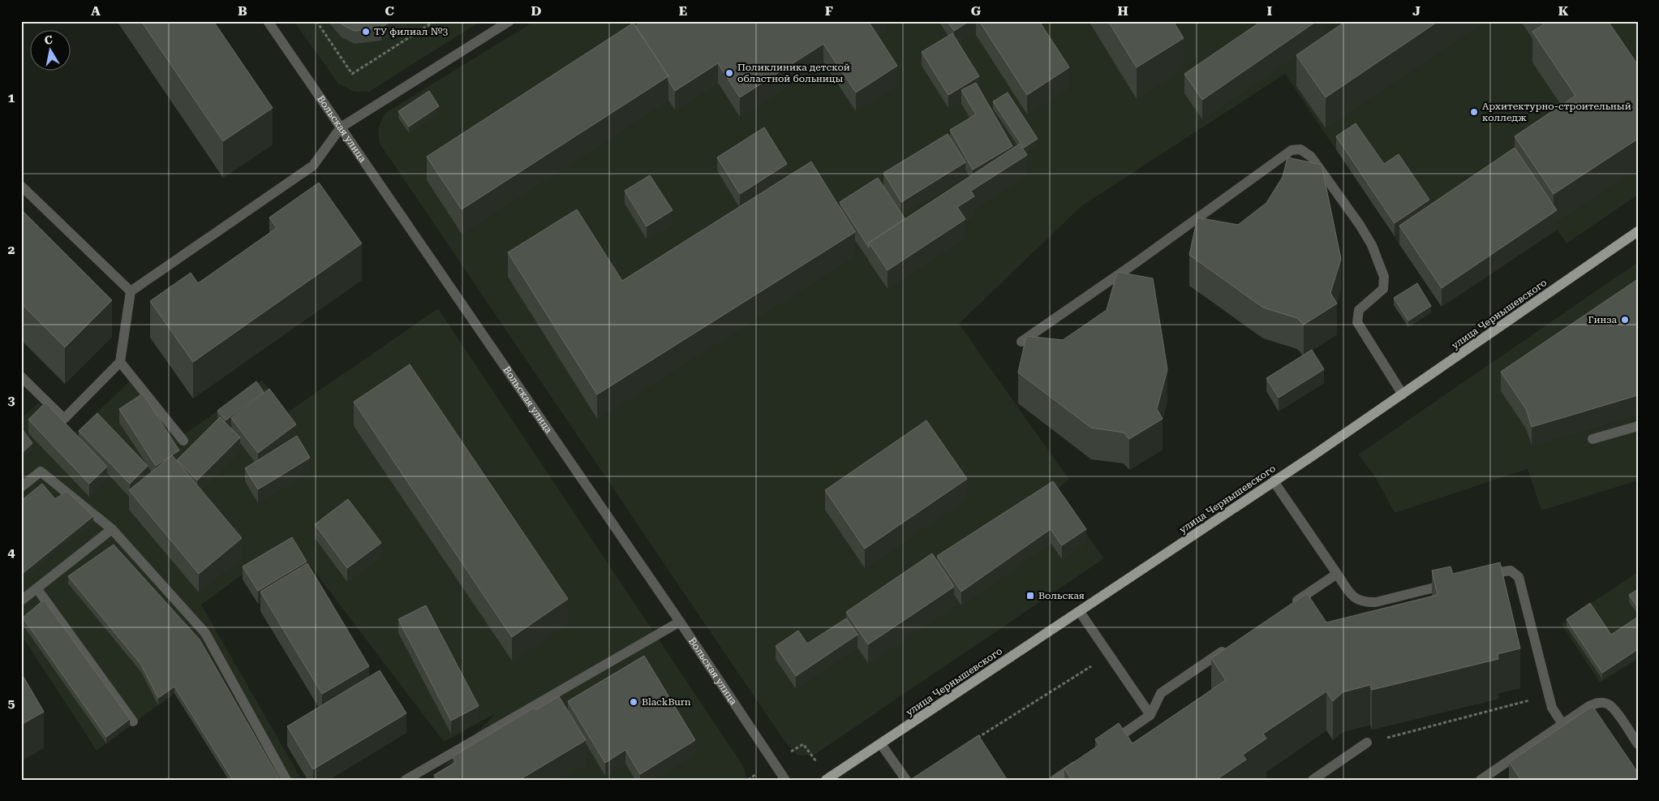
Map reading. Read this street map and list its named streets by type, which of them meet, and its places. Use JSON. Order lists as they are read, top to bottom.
{
  "streets": {
    "main road": ["улица Чернышевского"],
    "street": ["Вольская улица"]
  },
  "places": {
    "other": [
      "ТУ филиал №3",
      "Поликлиника детской областной больницы",
      "Архитектурно-строительный колледж",
      "Гинза",
      "BlackBurn"
    ],
    "transit": ["Вольская"]
  },
  "north": "top",
  "grid": {
    "columns": [
      "A",
      "B",
      "C",
      "D",
      "E",
      "F",
      "G",
      "H",
      "I",
      "J",
      "K"
    ],
    "rows": [
      "1",
      "2",
      "3",
      "4",
      "5"
    ]
  }
}
